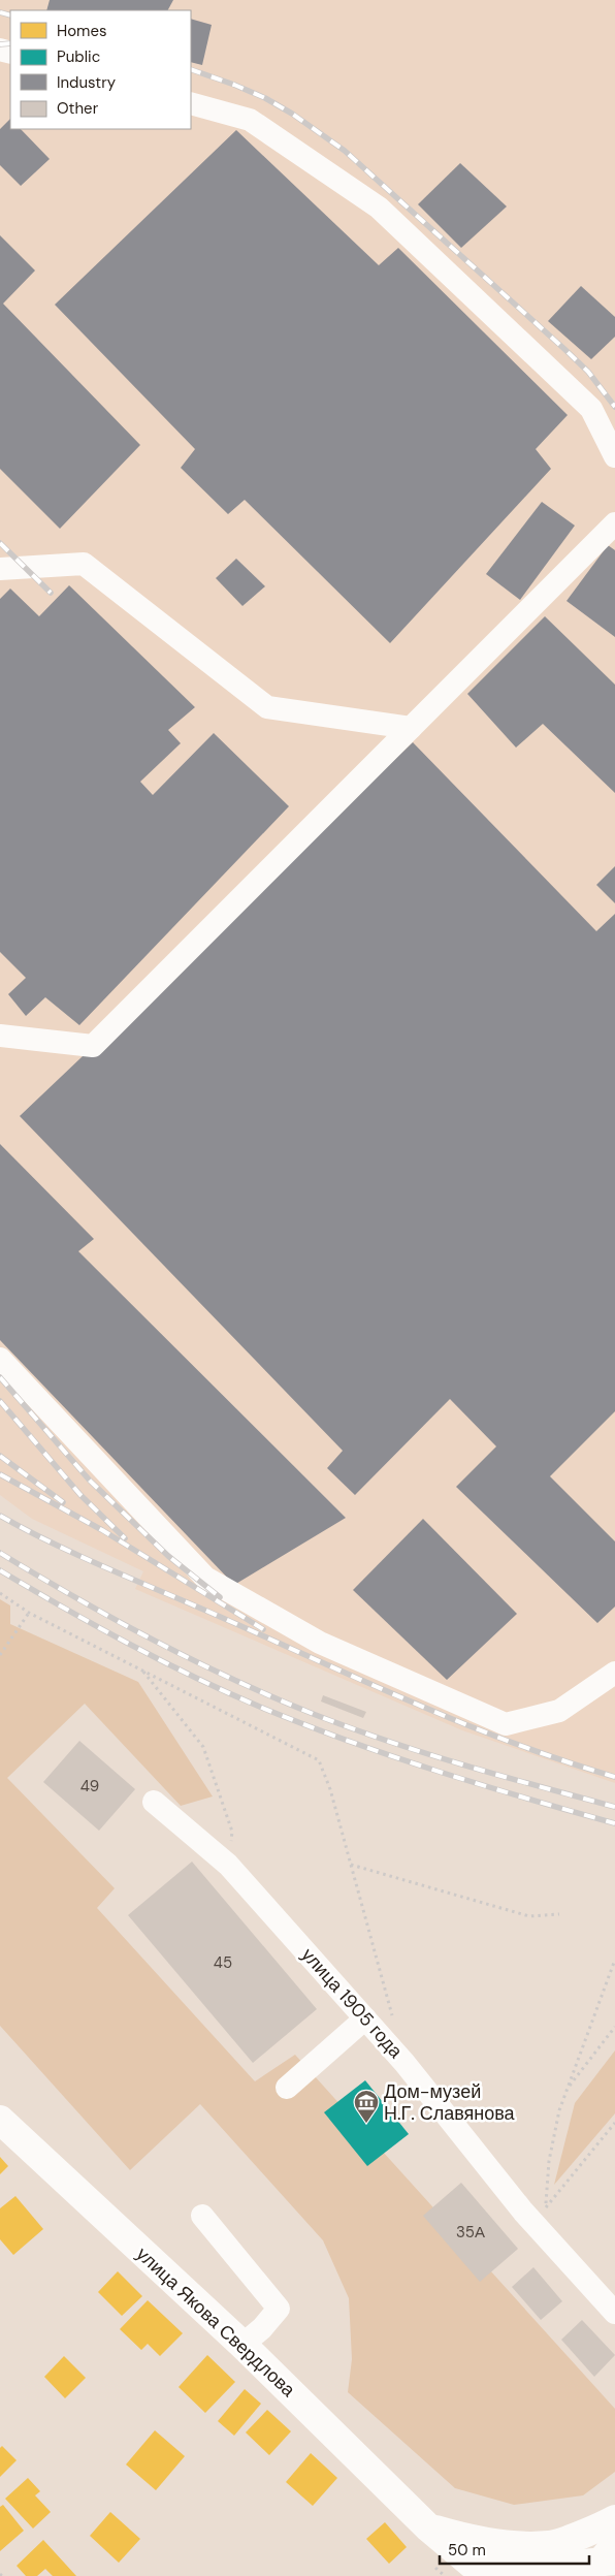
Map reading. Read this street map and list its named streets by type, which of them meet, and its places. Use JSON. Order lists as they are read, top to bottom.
{
  "streets": {
    "main road": ["улица Якова Свердлова"],
    "street": ["улица 1905 года"]
  },
  "places": {
    "museum": ["Дом-музей Н.Г. Славянова"]
  },
  "house_numbers": ["49", "45", "35А"],
  "legend": [
    "Homes",
    "Public",
    "Industry",
    "Other"
  ],
  "scale_bar": "50 m"
}
